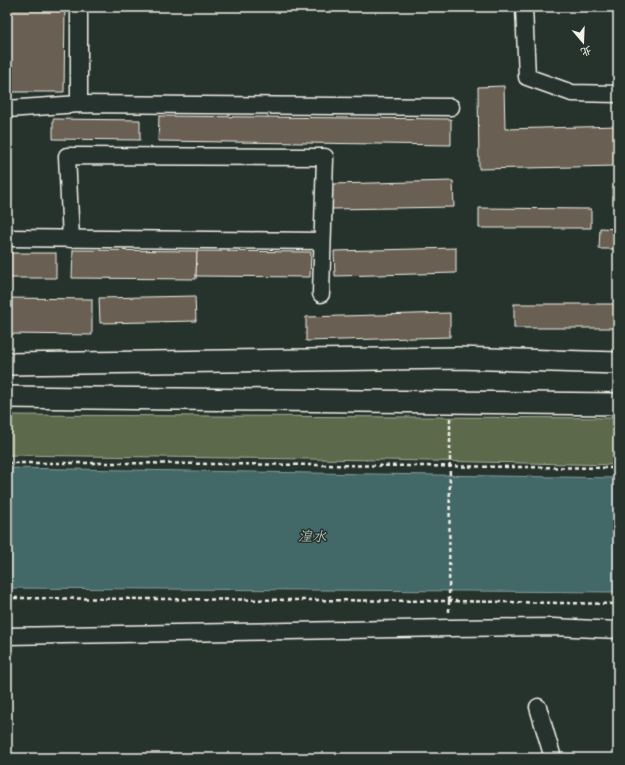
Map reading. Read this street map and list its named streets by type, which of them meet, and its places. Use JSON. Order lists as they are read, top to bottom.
{
  "water": ["湟水"],
  "north": "bottom"
}
